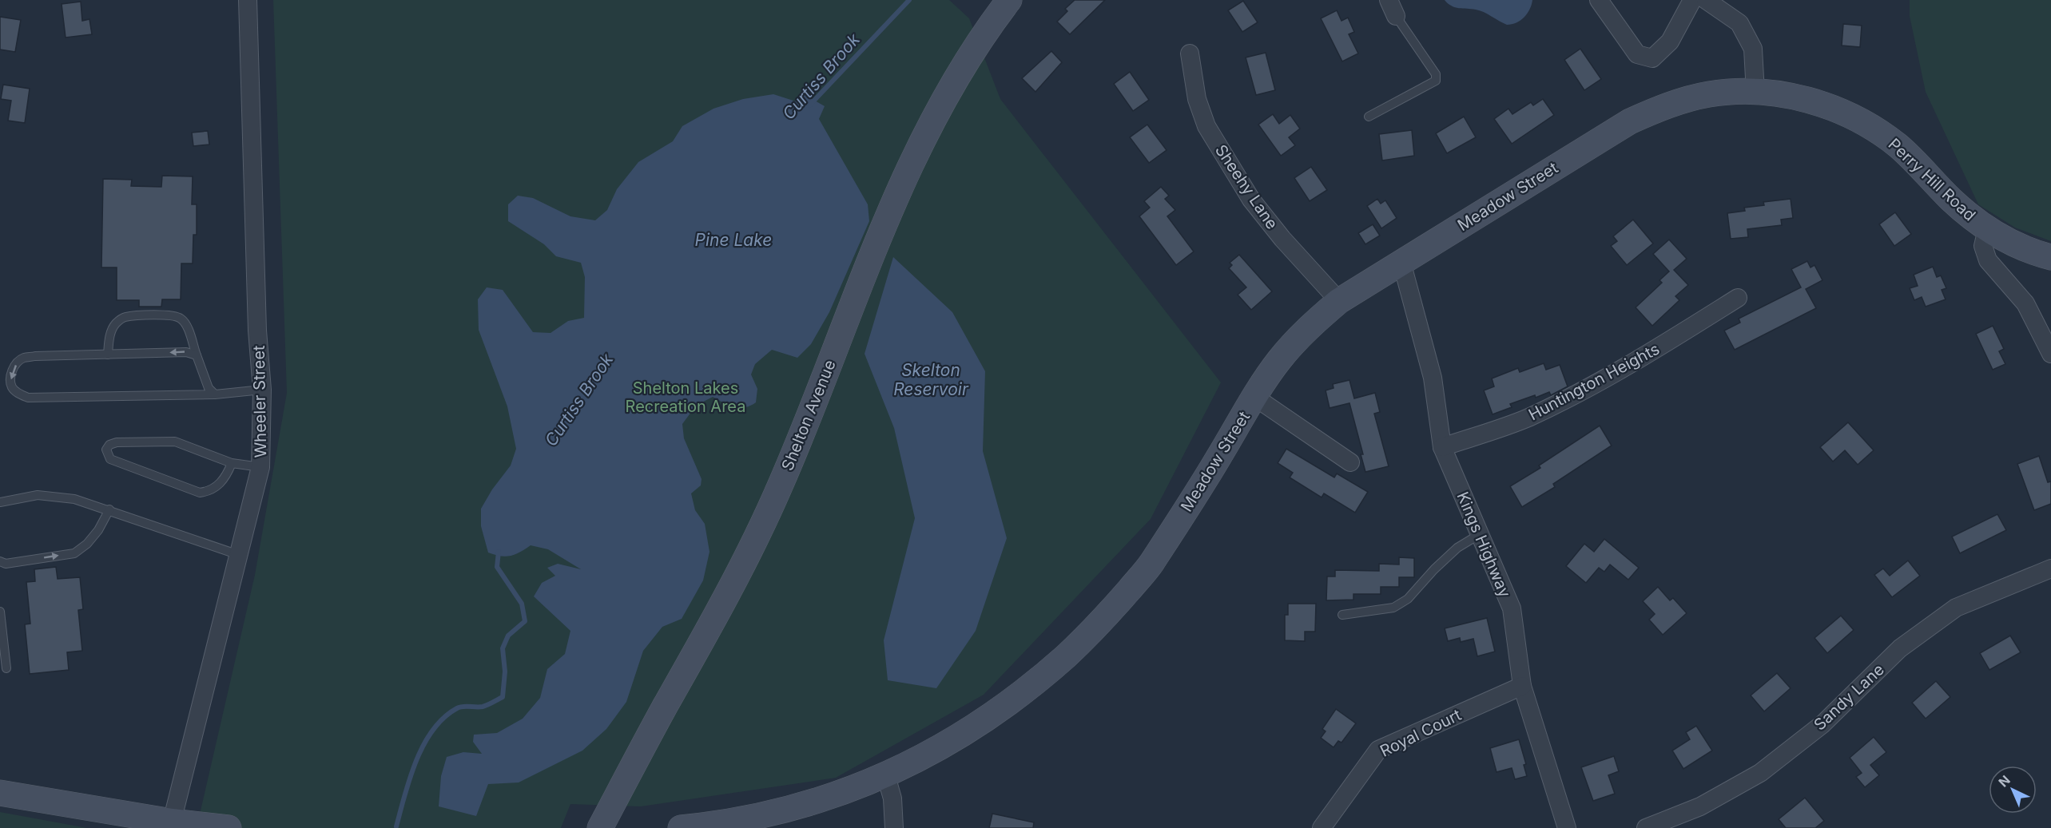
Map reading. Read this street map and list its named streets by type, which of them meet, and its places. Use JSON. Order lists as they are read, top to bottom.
{
  "streets": {
    "street": [
      "Perry Hill Road",
      "Sheehy Lane",
      "Meadow Street",
      "Huntington Heights",
      "Wheeler Street",
      "Shelton Avenue",
      "Kings Highway",
      "Sandy Lane",
      "Royal Court"
    ]
  },
  "crossings": [
    ["Perry Hill Road", "Meadow Street"],
    ["Sheehy Lane", "Meadow Street"],
    ["Meadow Street", "Kings Highway"],
    ["Huntington Heights", "Kings Highway"],
    ["Kings Highway", "Royal Court"]
  ],
  "water": ["Curtiss Brook", "Pine Lake", "Skelton Reservoir"],
  "parks": ["Shelton Lakes Recreation Area"],
  "north": "top left"
}
